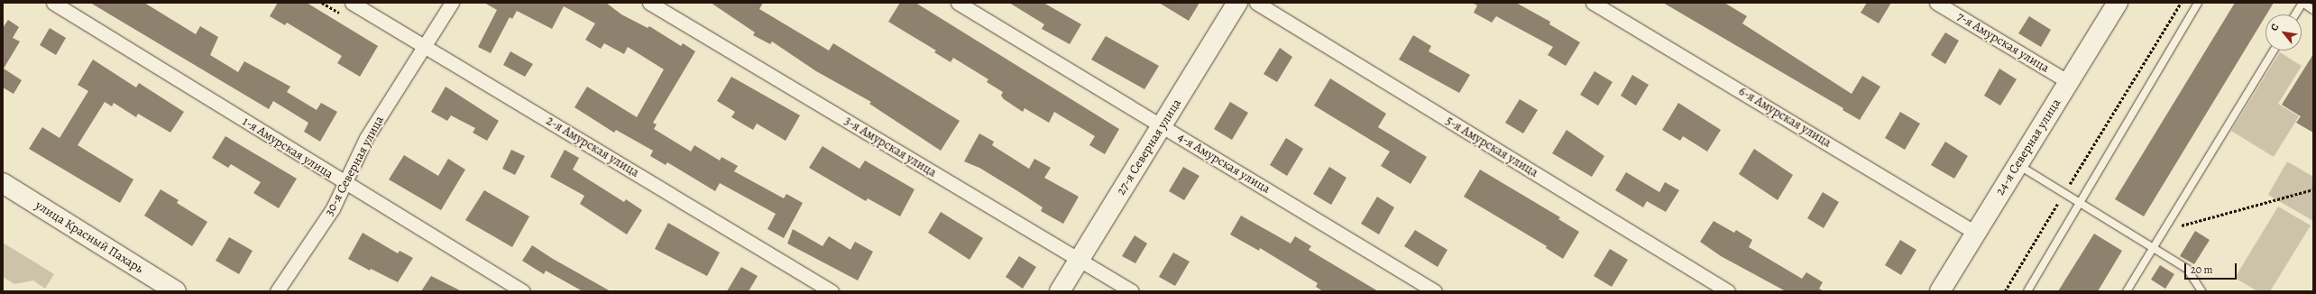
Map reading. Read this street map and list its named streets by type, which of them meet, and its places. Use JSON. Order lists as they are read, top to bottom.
{
  "streets": {
    "street": [
      "7-я Амурская улица",
      "6-я Амурская улица",
      "2-я Амурская улица",
      "3-я Амурская улица",
      "27-я Северная улица",
      "5-я Амурская улица",
      "24-я Северная улица",
      "1-я Амурская улица",
      "4-я Амурская улица",
      "30-я Северная улица",
      "улица Красный Пахарь"
    ]
  },
  "crossings": [
    ["7-я Амурская улица", "24-я Северная улица"],
    ["6-я Амурская улица", "24-я Северная улица"],
    ["2-я Амурская улица", "30-я Северная улица"],
    ["3-я Амурская улица", "27-я Северная улица"],
    ["27-я Северная улица", "4-я Амурская улица"],
    ["1-я Амурская улица", "30-я Северная улица"]
  ],
  "scale_bar": "20 m",
  "north": "top left"
}
